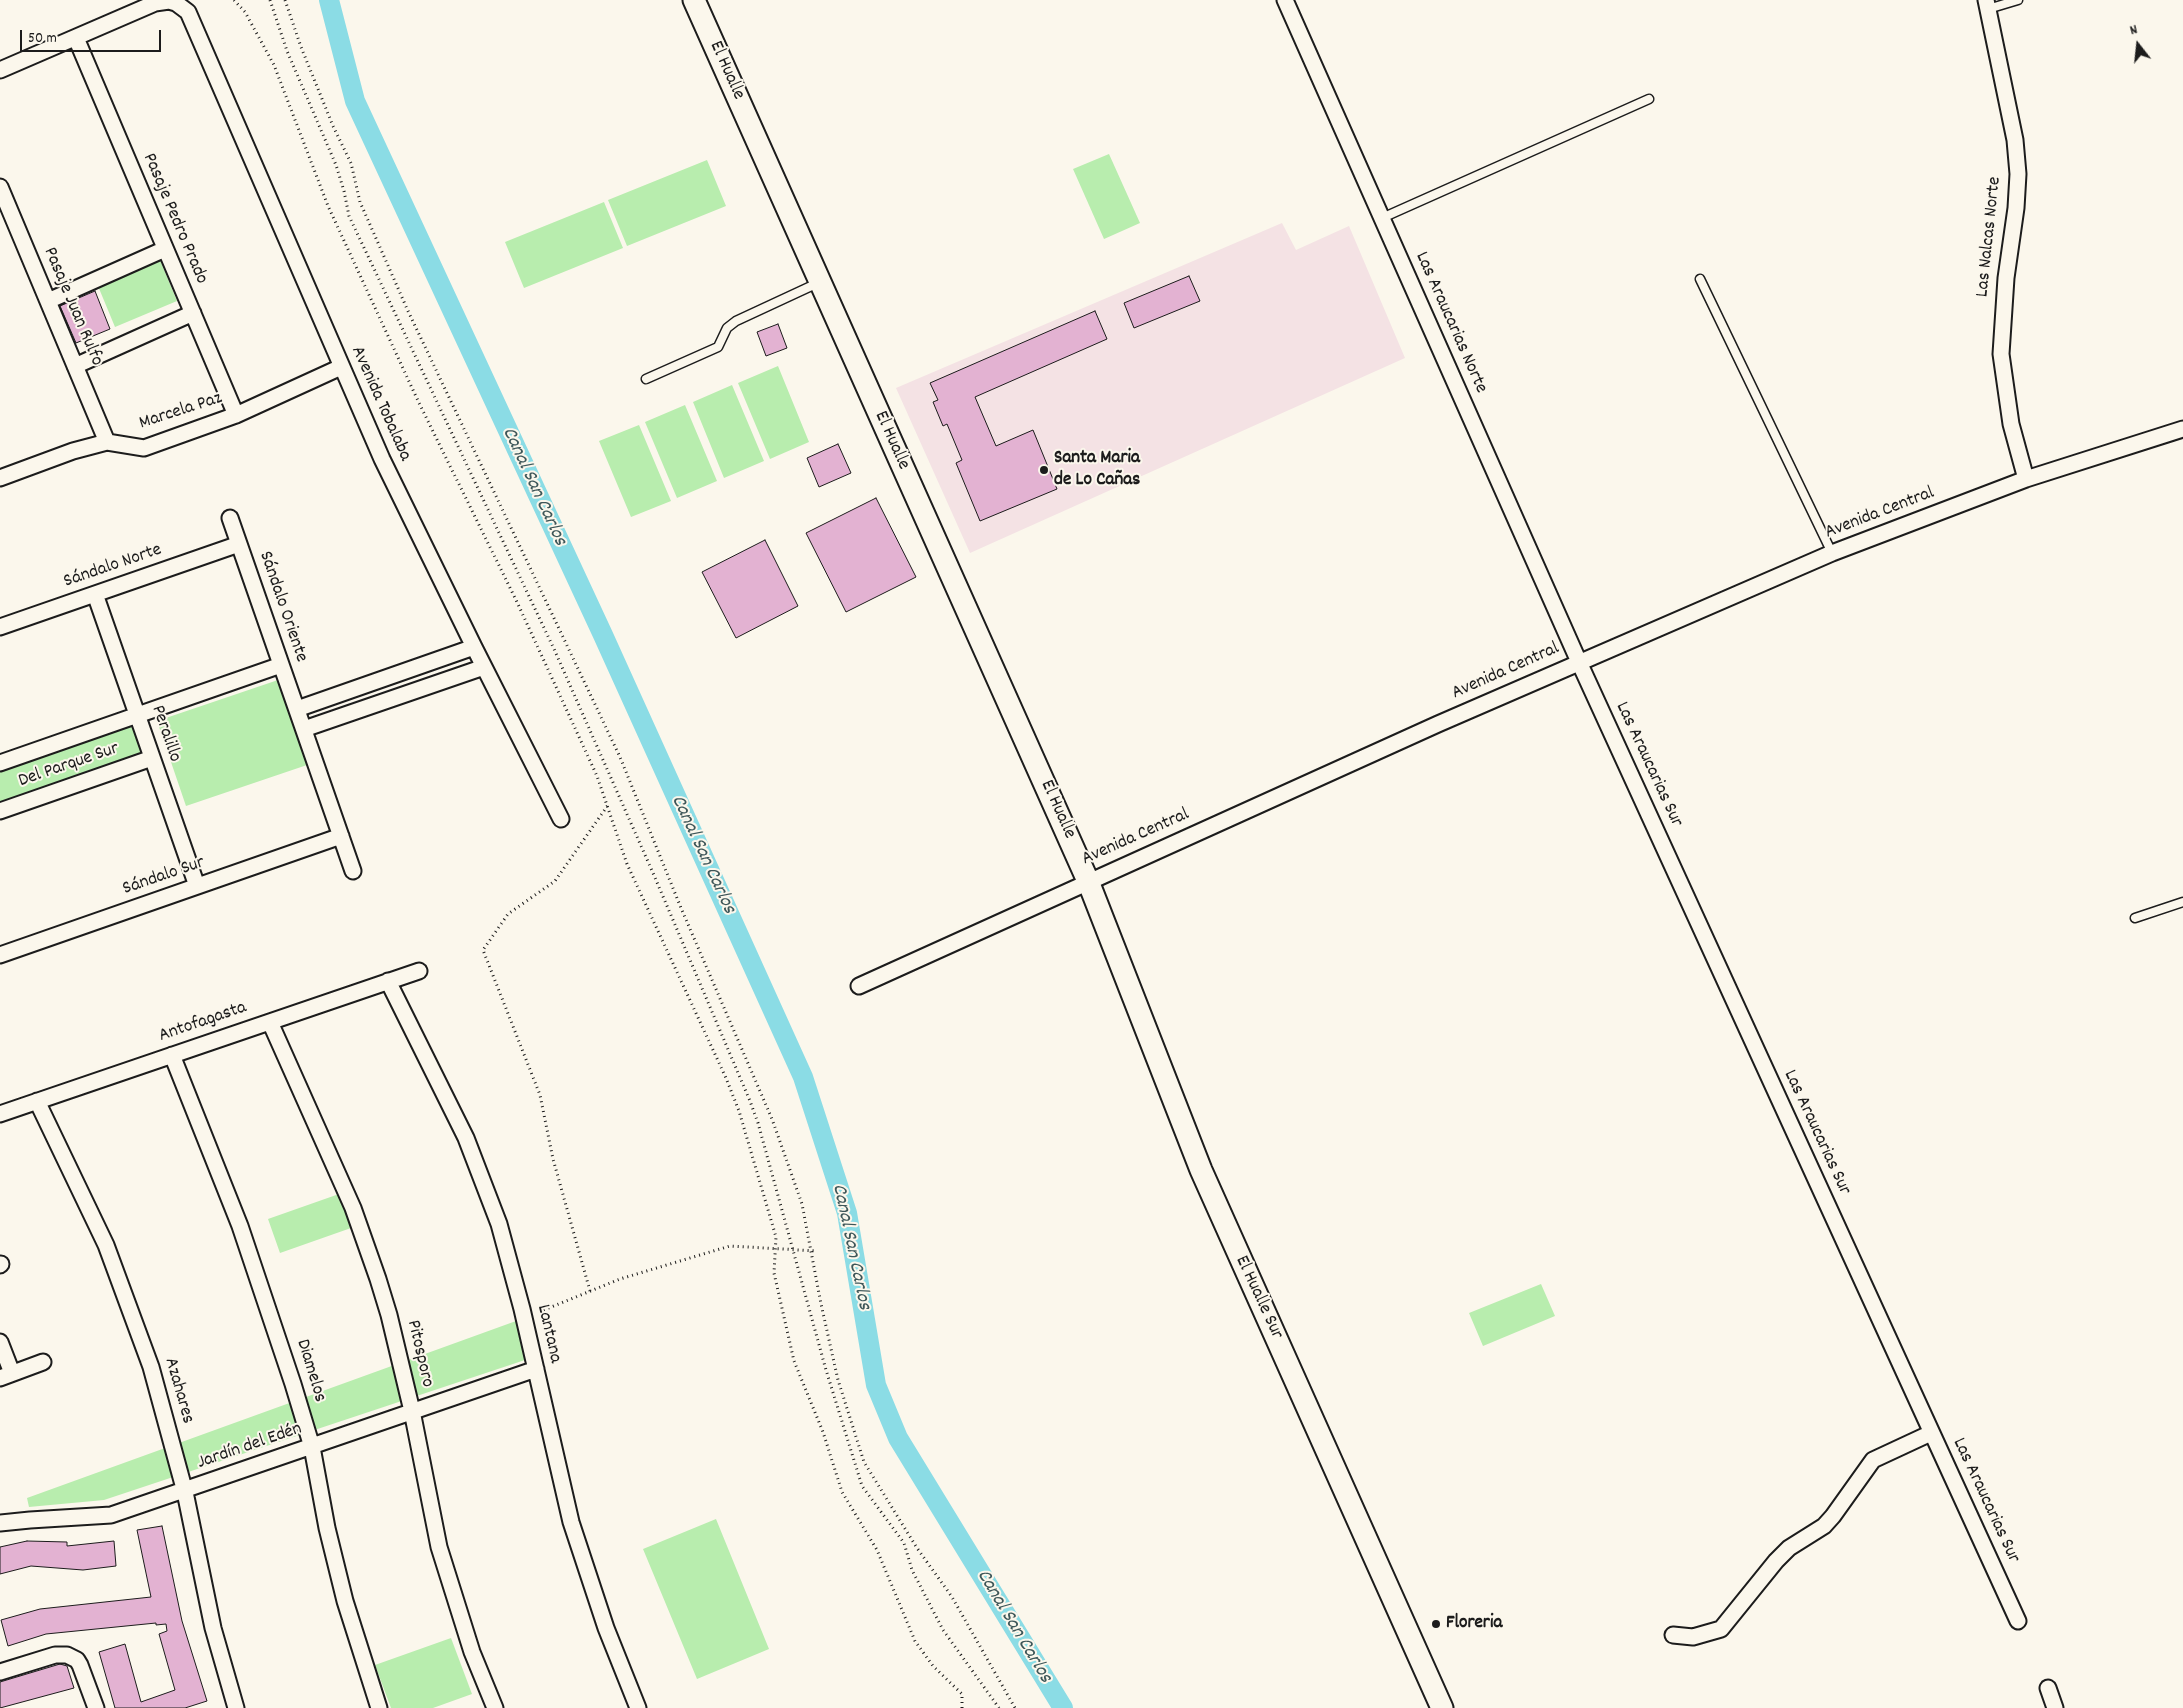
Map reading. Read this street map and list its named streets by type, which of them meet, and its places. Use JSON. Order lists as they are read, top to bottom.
{
  "streets": {
    "street": [
      "El Hualle",
      "Pasaje Pedro Prado",
      "Las Nalcas Norte",
      "Pasaje Juan Rulfo",
      "Las Araucarias Norte",
      "Avenida Tobalaba",
      "Marcela Paz",
      "Avenida Central",
      "Sándalo Norte",
      "Sándalo Oriente",
      "Peralillo",
      "Las Araucarias Sur",
      "Del Parque Sur",
      "Sándalo Sur",
      "Antofagasta",
      "El Hualle Sur",
      "Lantana",
      "Pitosporo",
      "Diamelos",
      "Azahares",
      "Jardín del Edén"
    ]
  },
  "crossings": [
    ["El Hualle", "Avenida Central"],
    ["El Hualle", "El Hualle Sur"],
    ["Pasaje Pedro Prado", "Avenida Tobalaba"],
    ["Pasaje Pedro Prado", "Marcela Paz"],
    ["Las Nalcas Norte", "Avenida Central"],
    ["Pasaje Juan Rulfo", "Marcela Paz"],
    ["Las Araucarias Norte", "Avenida Central"],
    ["Las Araucarias Norte", "Las Araucarias Sur"],
    ["Avenida Tobalaba", "Marcela Paz"],
    ["Avenida Central", "Las Araucarias Sur"],
    ["Avenida Central", "El Hualle Sur"],
    ["Sándalo Norte", "Sándalo Oriente"],
    ["Sándalo Norte", "Peralillo"],
    ["Sándalo Oriente", "Sándalo Sur"],
    ["Peralillo", "Del Parque Sur"],
    ["Peralillo", "Sándalo Sur"],
    ["Antofagasta", "Lantana"],
    ["Antofagasta", "Pitosporo"],
    ["Antofagasta", "Diamelos"],
    ["Antofagasta", "Azahares"],
    ["Lantana", "Jardín del Edén"],
    ["Pitosporo", "Jardín del Edén"],
    ["Diamelos", "Jardín del Edén"],
    ["Azahares", "Jardín del Edén"]
  ],
  "water": ["Canal San Carlos"],
  "places": ["Santa Maria de Lo Cañas", "Floreria"],
  "scale_bar": "50 m",
  "north": "top"
}
